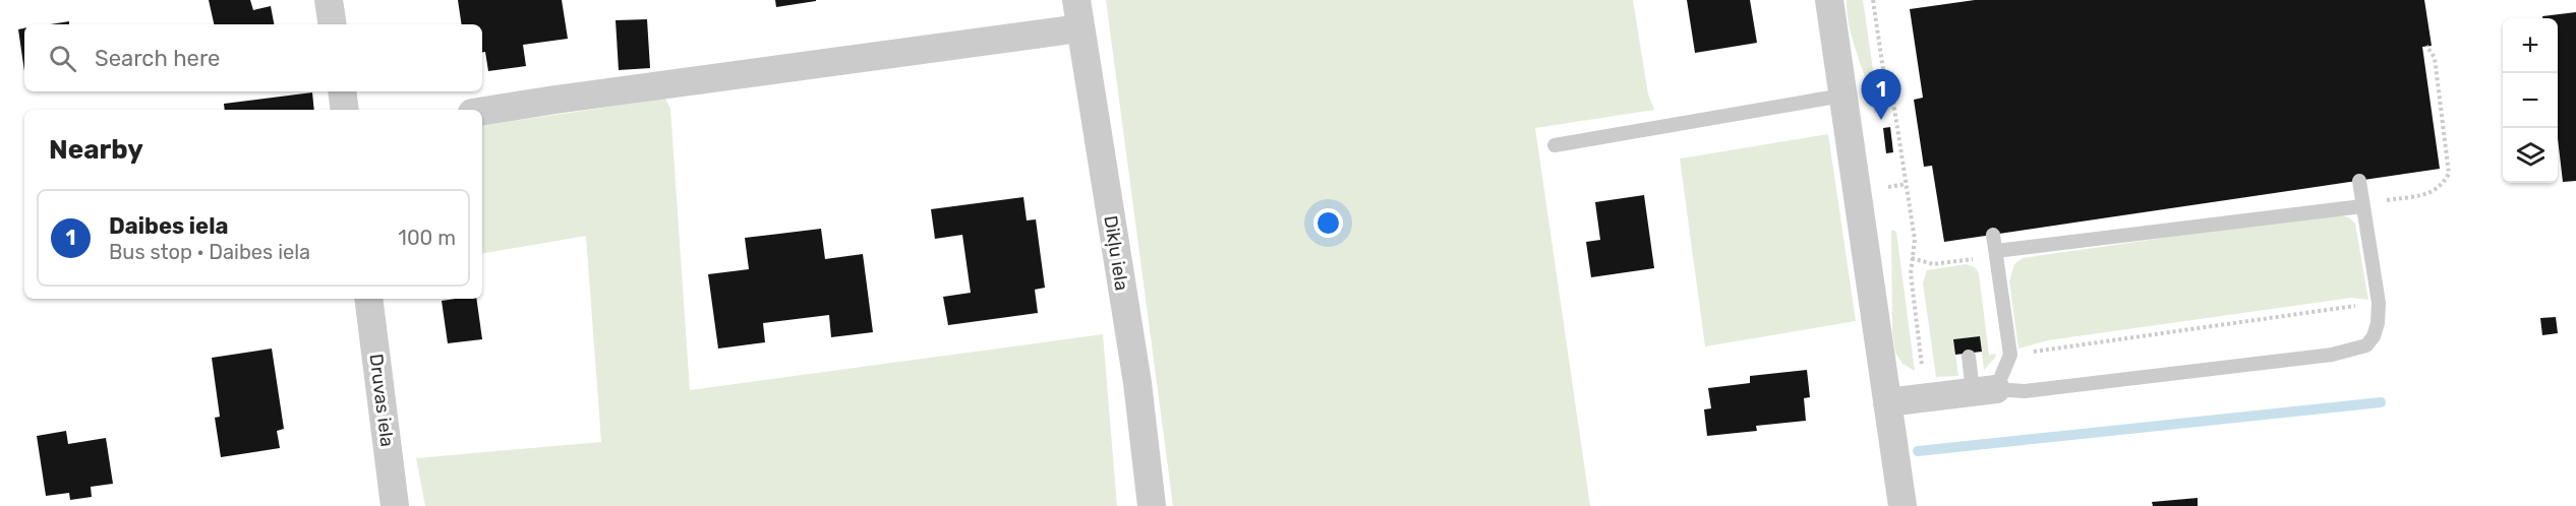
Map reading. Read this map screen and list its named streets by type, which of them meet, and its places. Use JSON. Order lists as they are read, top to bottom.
{
  "streets": {
    "street": ["Dikļu iela", "Druvas iela"]
  },
  "page": {
    "map_buttons": ["+", "−"],
    "search": "Search here",
    "pins": "1",
    "heading": "Nearby",
    "list": [
      {
        "mark": "1",
        "name": "Daibes iela",
        "note": "Bus stop · Daibes iela",
        "value": "100 m"
      }
    ]
  }
}
